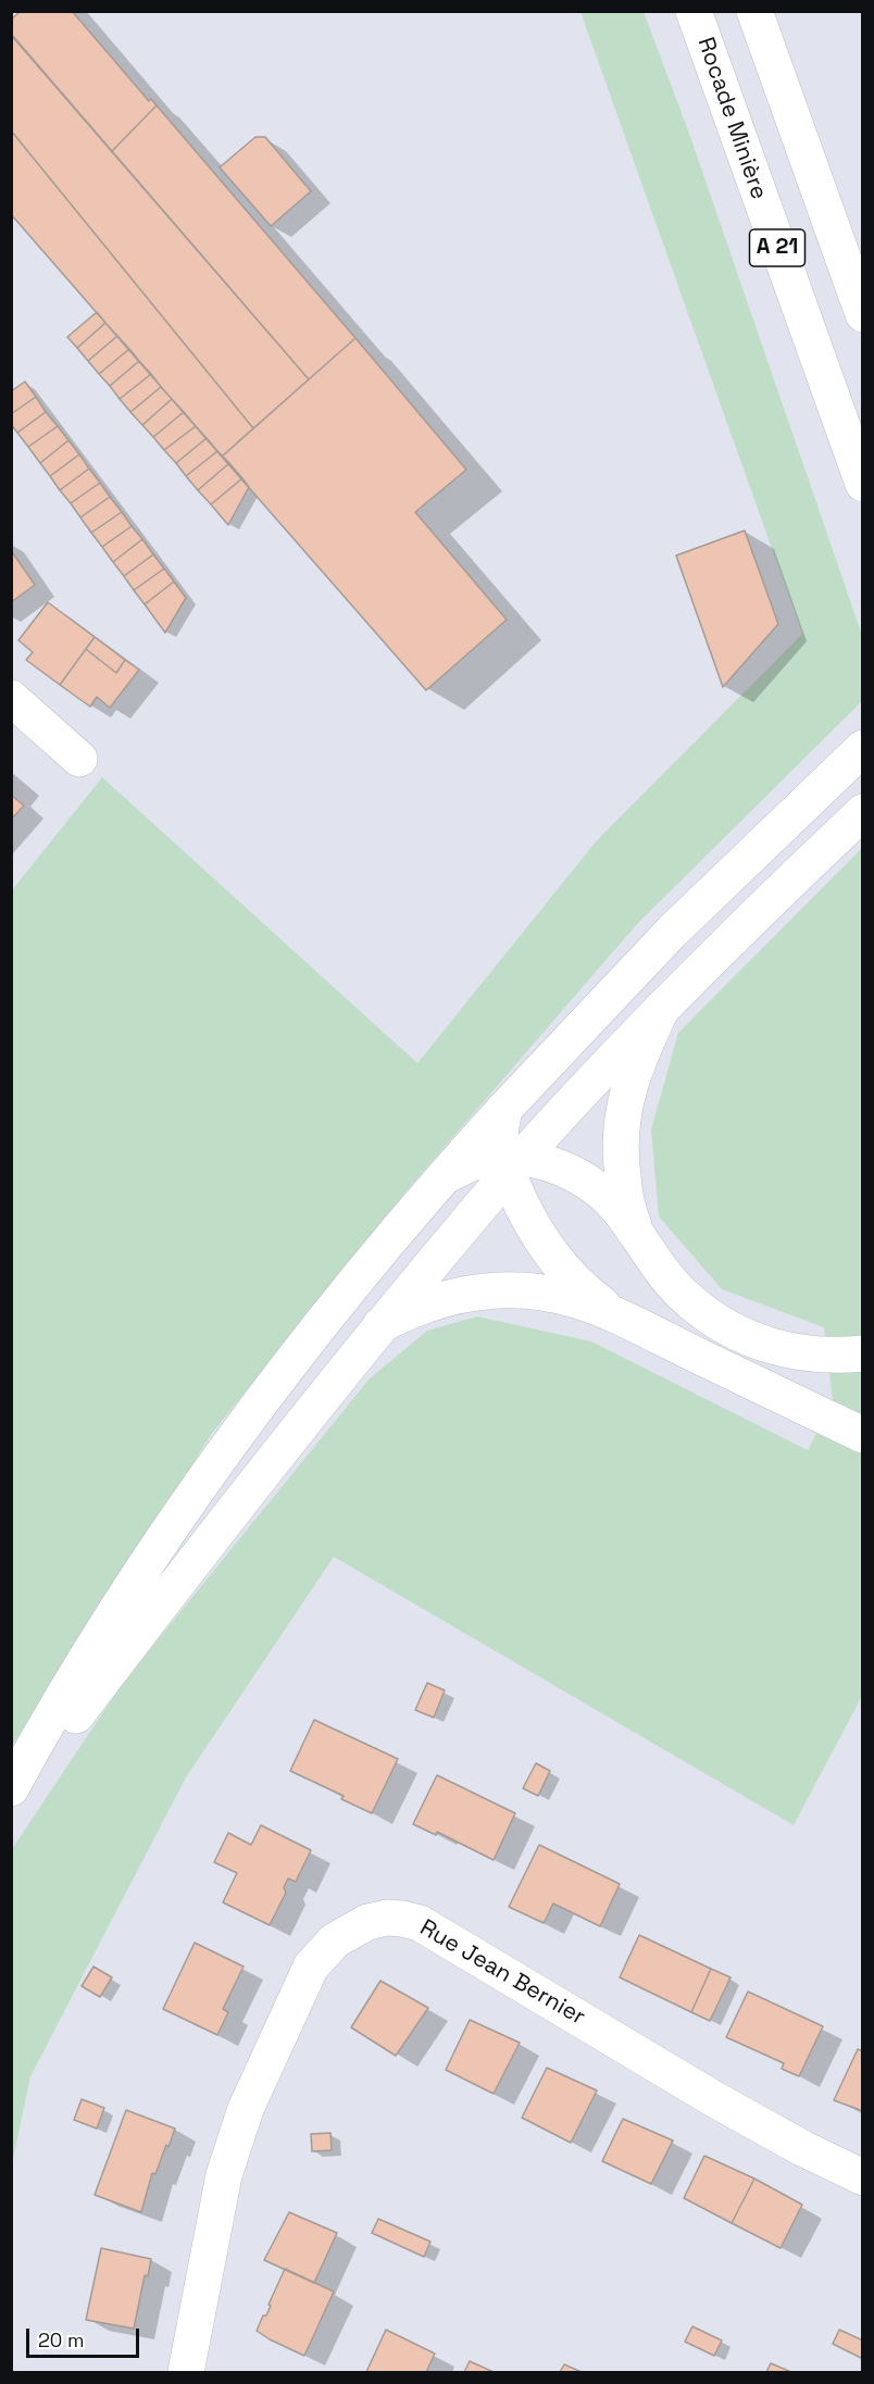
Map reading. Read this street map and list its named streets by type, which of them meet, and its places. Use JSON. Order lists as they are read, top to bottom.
{
  "streets": {
    "main road": ["Rocade Minière", "A 21", "Rue Jean Bernier"]
  },
  "scale_bar": "20 m"
}
